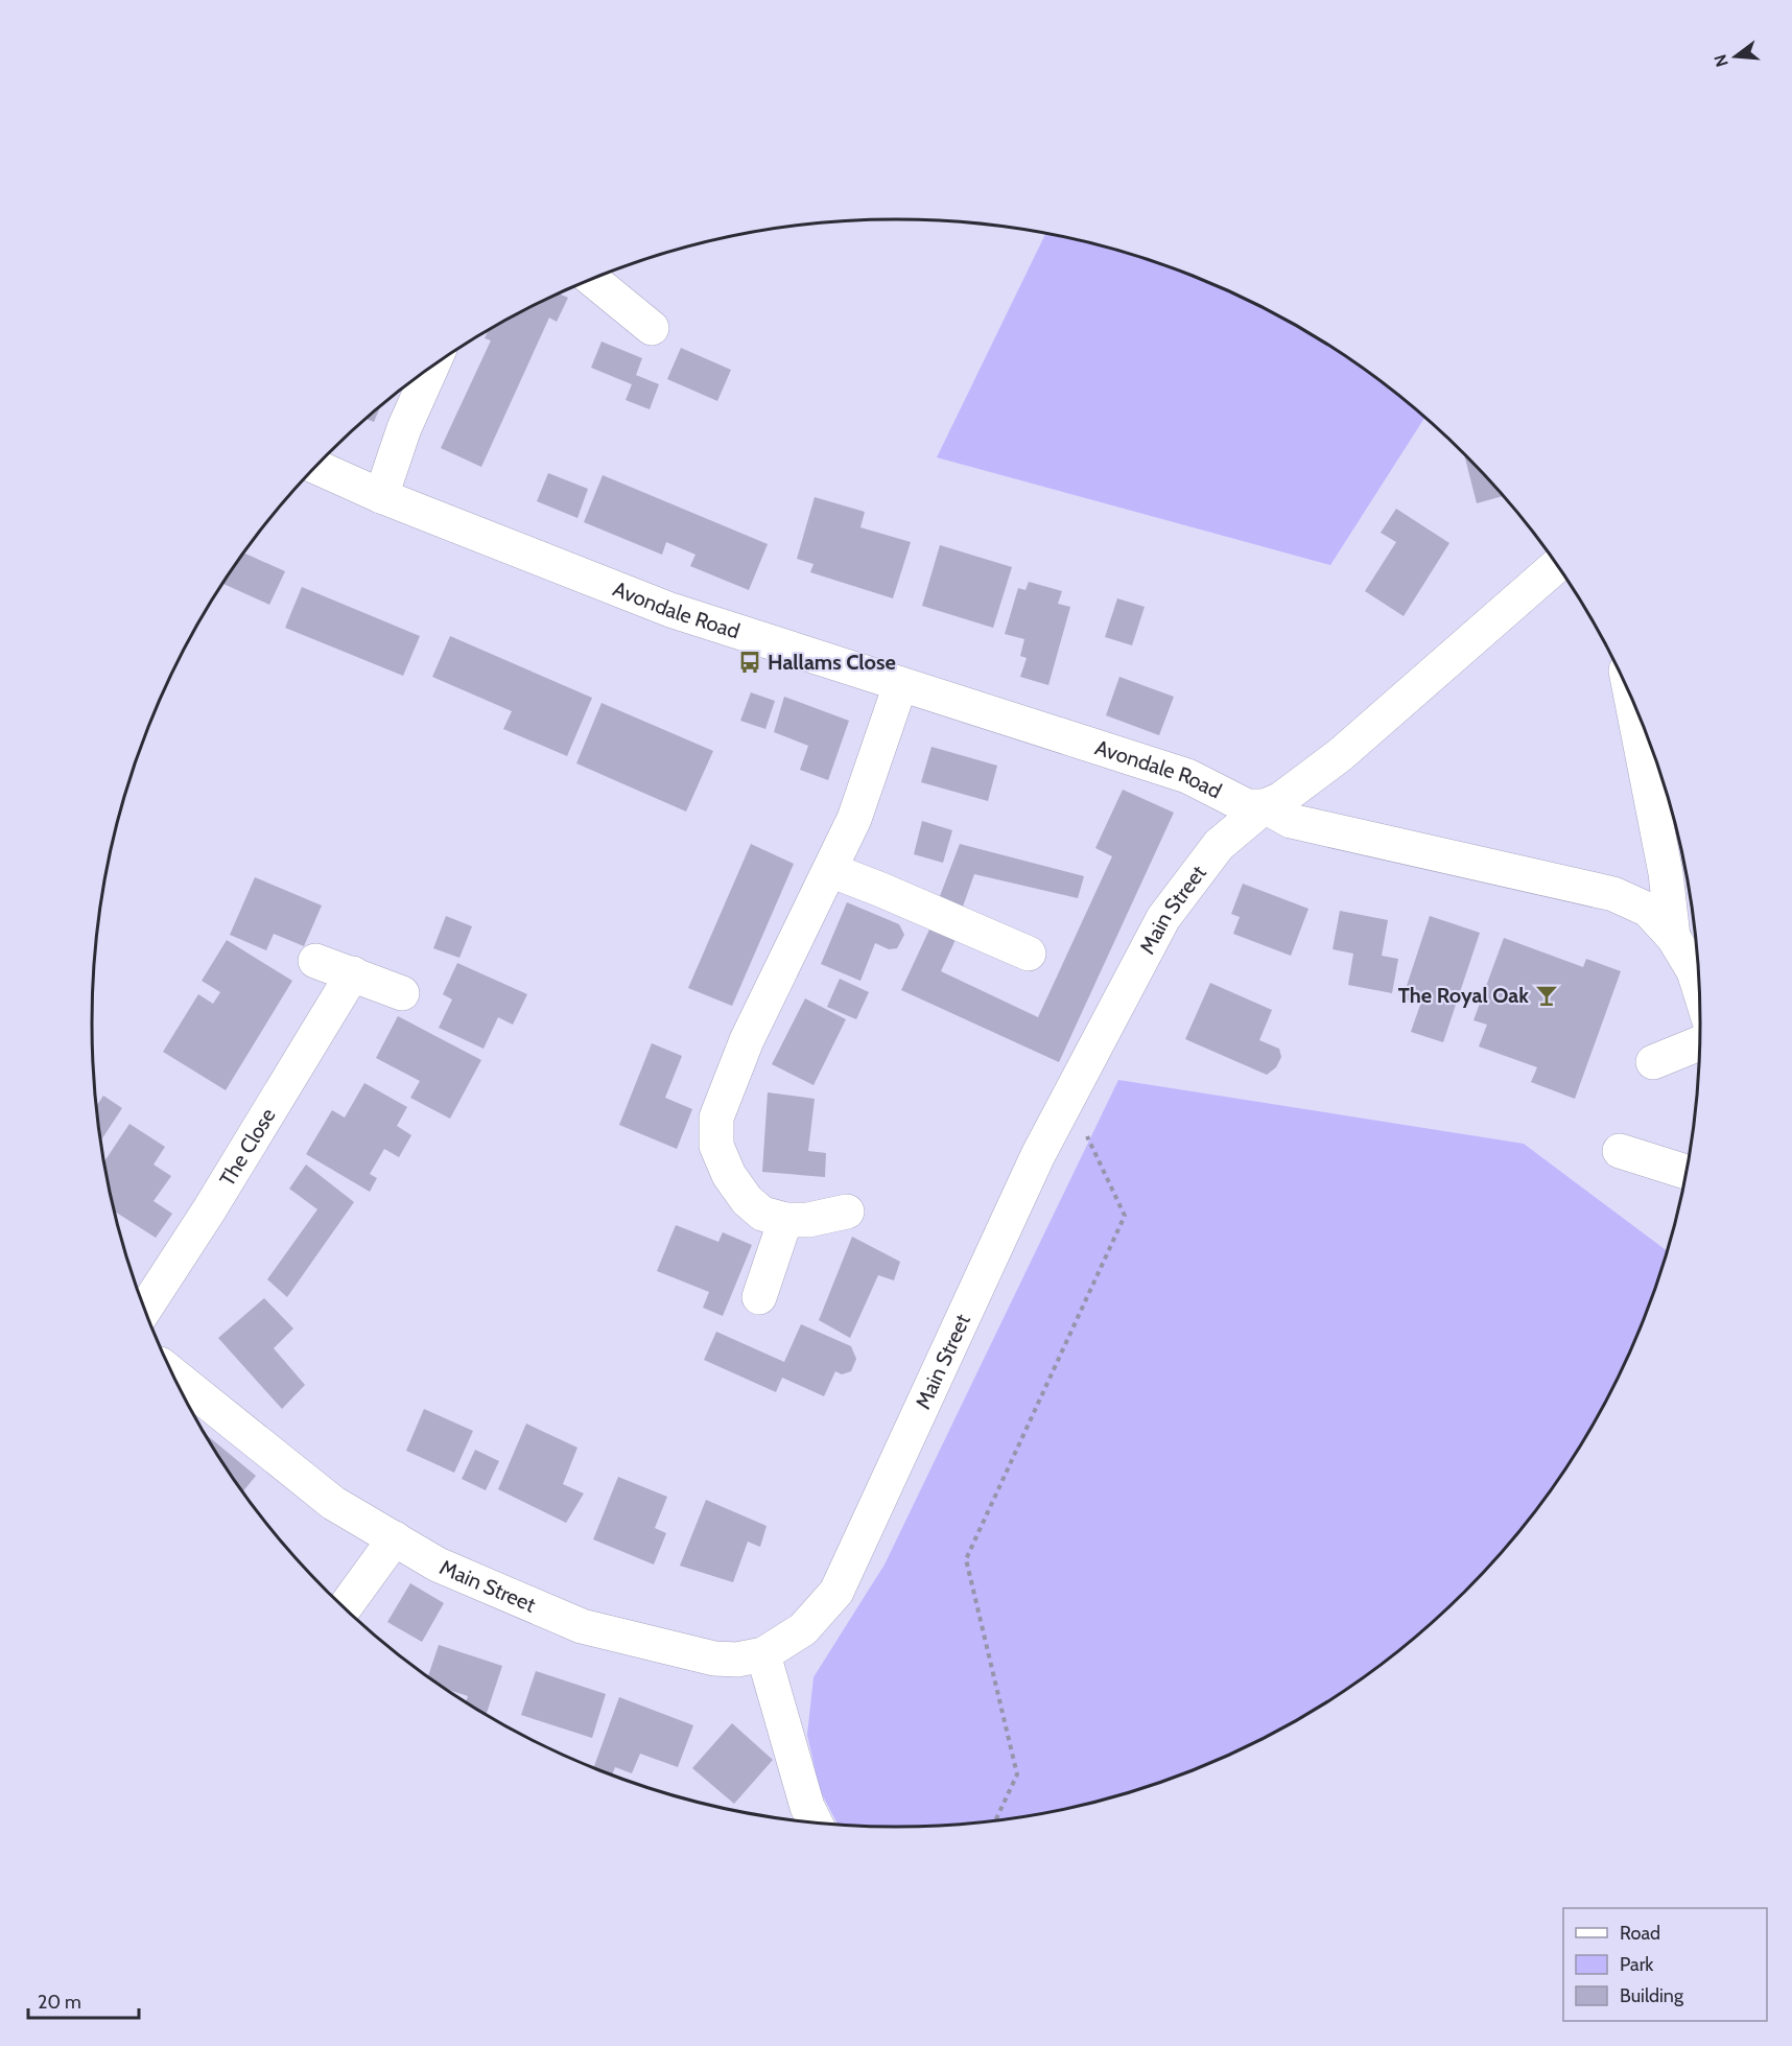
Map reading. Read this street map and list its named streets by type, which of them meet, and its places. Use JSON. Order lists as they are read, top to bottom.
{
  "streets": {
    "street": ["Avondale Road", "Main Street", "The Close"]
  },
  "crossings": [
    ["Avondale Road", "Main Street"]
  ],
  "places": {
    "bus stop": ["Hallams Close"],
    "bar": ["The Royal Oak"]
  },
  "legend": ["Road", "Park", "Building"],
  "scale_bar": "20 m",
  "north": "left"
}
